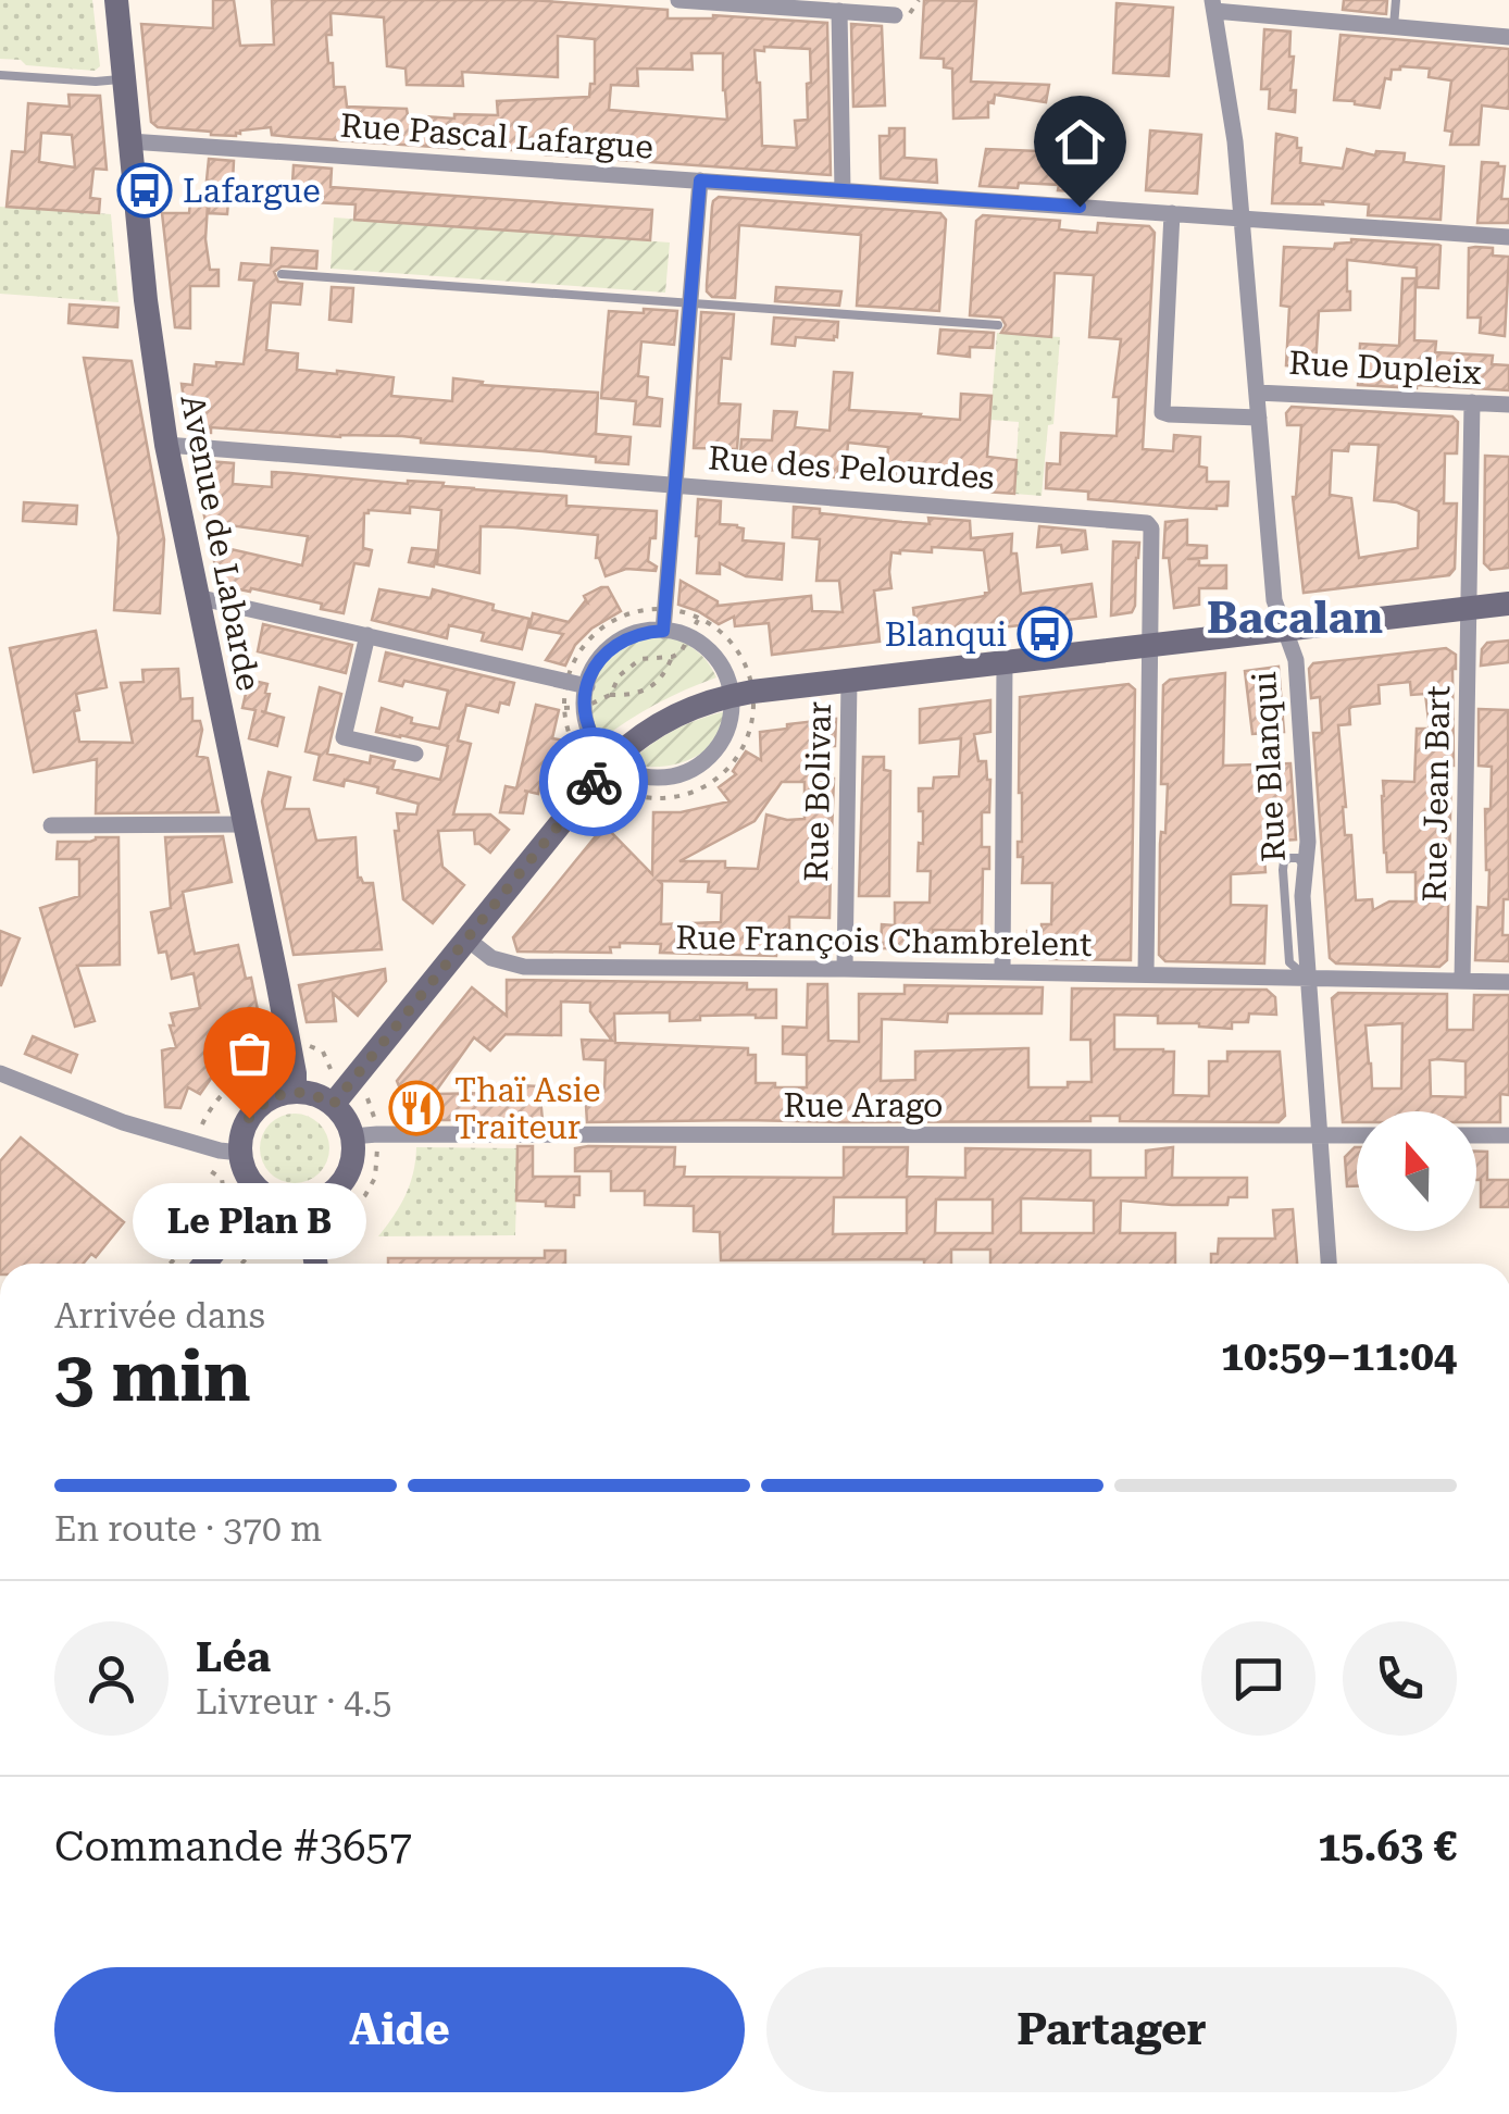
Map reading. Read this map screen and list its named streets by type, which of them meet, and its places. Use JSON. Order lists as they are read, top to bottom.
{
  "streets": {
    "main road": ["Avenue de Labarde"],
    "street": [
      "Rue Pascal Lafargue",
      "Rue Dupleix",
      "Rue des Pelourdes",
      "Rue Blanqui",
      "Rue Bolivar",
      "Rue Jean Bart",
      "Rue François Chambrelent",
      "Rue Arago"
    ]
  },
  "crossings": [
    ["Rue Pascal Lafargue", "Avenue de Labarde"],
    ["Rue Pascal Lafargue", "Rue Blanqui"],
    ["Rue Dupleix", "Rue Blanqui"],
    ["Rue Dupleix", "Rue Jean Bart"],
    ["Rue des Pelourdes", "Avenue de Labarde"],
    ["Avenue de Labarde", "Rue Arago"],
    ["Rue Blanqui", "Rue François Chambrelent"],
    ["Rue Blanqui", "Rue Arago"],
    ["Rue Bolivar", "Rue François Chambrelent"],
    ["Rue Jean Bart", "Rue François Chambrelent"]
  ],
  "districts": ["Bacalan"],
  "places": {
    "bus stop": ["Lafargue", "Blanqui"],
    "restaurant": ["Thaï Asie Traiteur"],
    "other": ["Le Plan B"]
  },
  "north": "top",
  "page": {
    "bubble": "Le Plan B",
    "heading": ["3 min", "Arrivée dans", "10:59–11:04"],
    "panel": [
      "Léa",
      "Livreur · 4.5",
      "Commande #3657",
      "15.63 €"
    ],
    "bar": "En route · 370 m",
    "buttons": ["Aide", "Partager"]
  }
}
